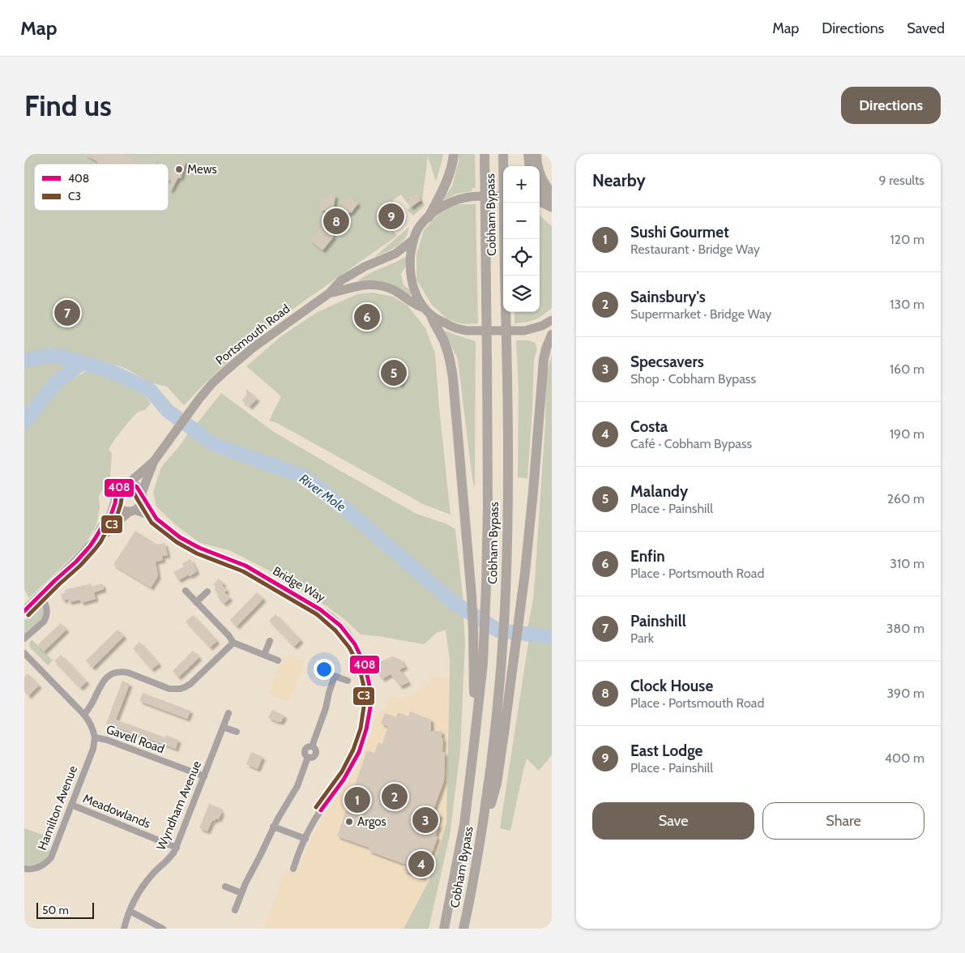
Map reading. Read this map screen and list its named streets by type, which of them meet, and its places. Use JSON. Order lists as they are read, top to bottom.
{
  "streets": {
    "highway": ["Cobham Bypass"],
    "main road": ["Portsmouth Road"],
    "street": [
      "Bridge Way",
      "Gavell Road",
      "Wyndham Avenue",
      "Hamilton Avenue",
      "Meadowlands"
    ]
  },
  "crossings": [
    ["Portsmouth Road", "Bridge Way"],
    ["Gavell Road", "Wyndham Avenue"],
    ["Gavell Road", "Hamilton Avenue"],
    ["Wyndham Avenue", "Meadowlands"],
    ["Hamilton Avenue", "Meadowlands"]
  ],
  "water": ["River Mole"],
  "places": ["Mews", "Argos"],
  "lines": ["transit line 408", "transit line C3"],
  "legend": ["408", "C3"],
  "scale_bar": "50 m",
  "page": {
    "header": "Map",
    "nav": ["Map", "Directions", "Saved"],
    "buttons": [
      "Directions",
      ["Save", "Share"]
    ],
    "title": "Find us",
    "heading": ["Nearby", "9 results"],
    "map_buttons": ["+", "−"],
    "pins": [
      "9",
      "8",
      "7",
      "6",
      "5",
      "2",
      "1",
      "3",
      "4"
    ],
    "list": [
      {
        "mark": "1",
        "name": "Sushi Gourmet",
        "note": "Restaurant · Bridge Way",
        "value": "120 m"
      },
      {
        "mark": "2",
        "name": "Sainsbury's",
        "note": "Supermarket · Bridge Way",
        "value": "130 m"
      },
      {
        "mark": "3",
        "name": "Specsavers",
        "note": "Shop · Cobham Bypass",
        "value": "160 m"
      },
      {
        "mark": "4",
        "name": "Costa",
        "note": "Café · Cobham Bypass",
        "value": "190 m"
      },
      {
        "mark": "5",
        "name": "Malandy",
        "note": "Place · Painshill",
        "value": "260 m"
      },
      {
        "mark": "6",
        "name": "Enfin",
        "note": "Place · Portsmouth Road",
        "value": "310 m"
      },
      {
        "mark": "7",
        "name": "Painshill",
        "note": "Park",
        "value": "380 m"
      },
      {
        "mark": "8",
        "name": "Clock House",
        "note": "Place · Portsmouth Road",
        "value": "390 m"
      },
      {
        "mark": "9",
        "name": "East Lodge",
        "note": "Place · Painshill",
        "value": "400 m"
      }
    ],
    "scale": "50 m"
  }
}
